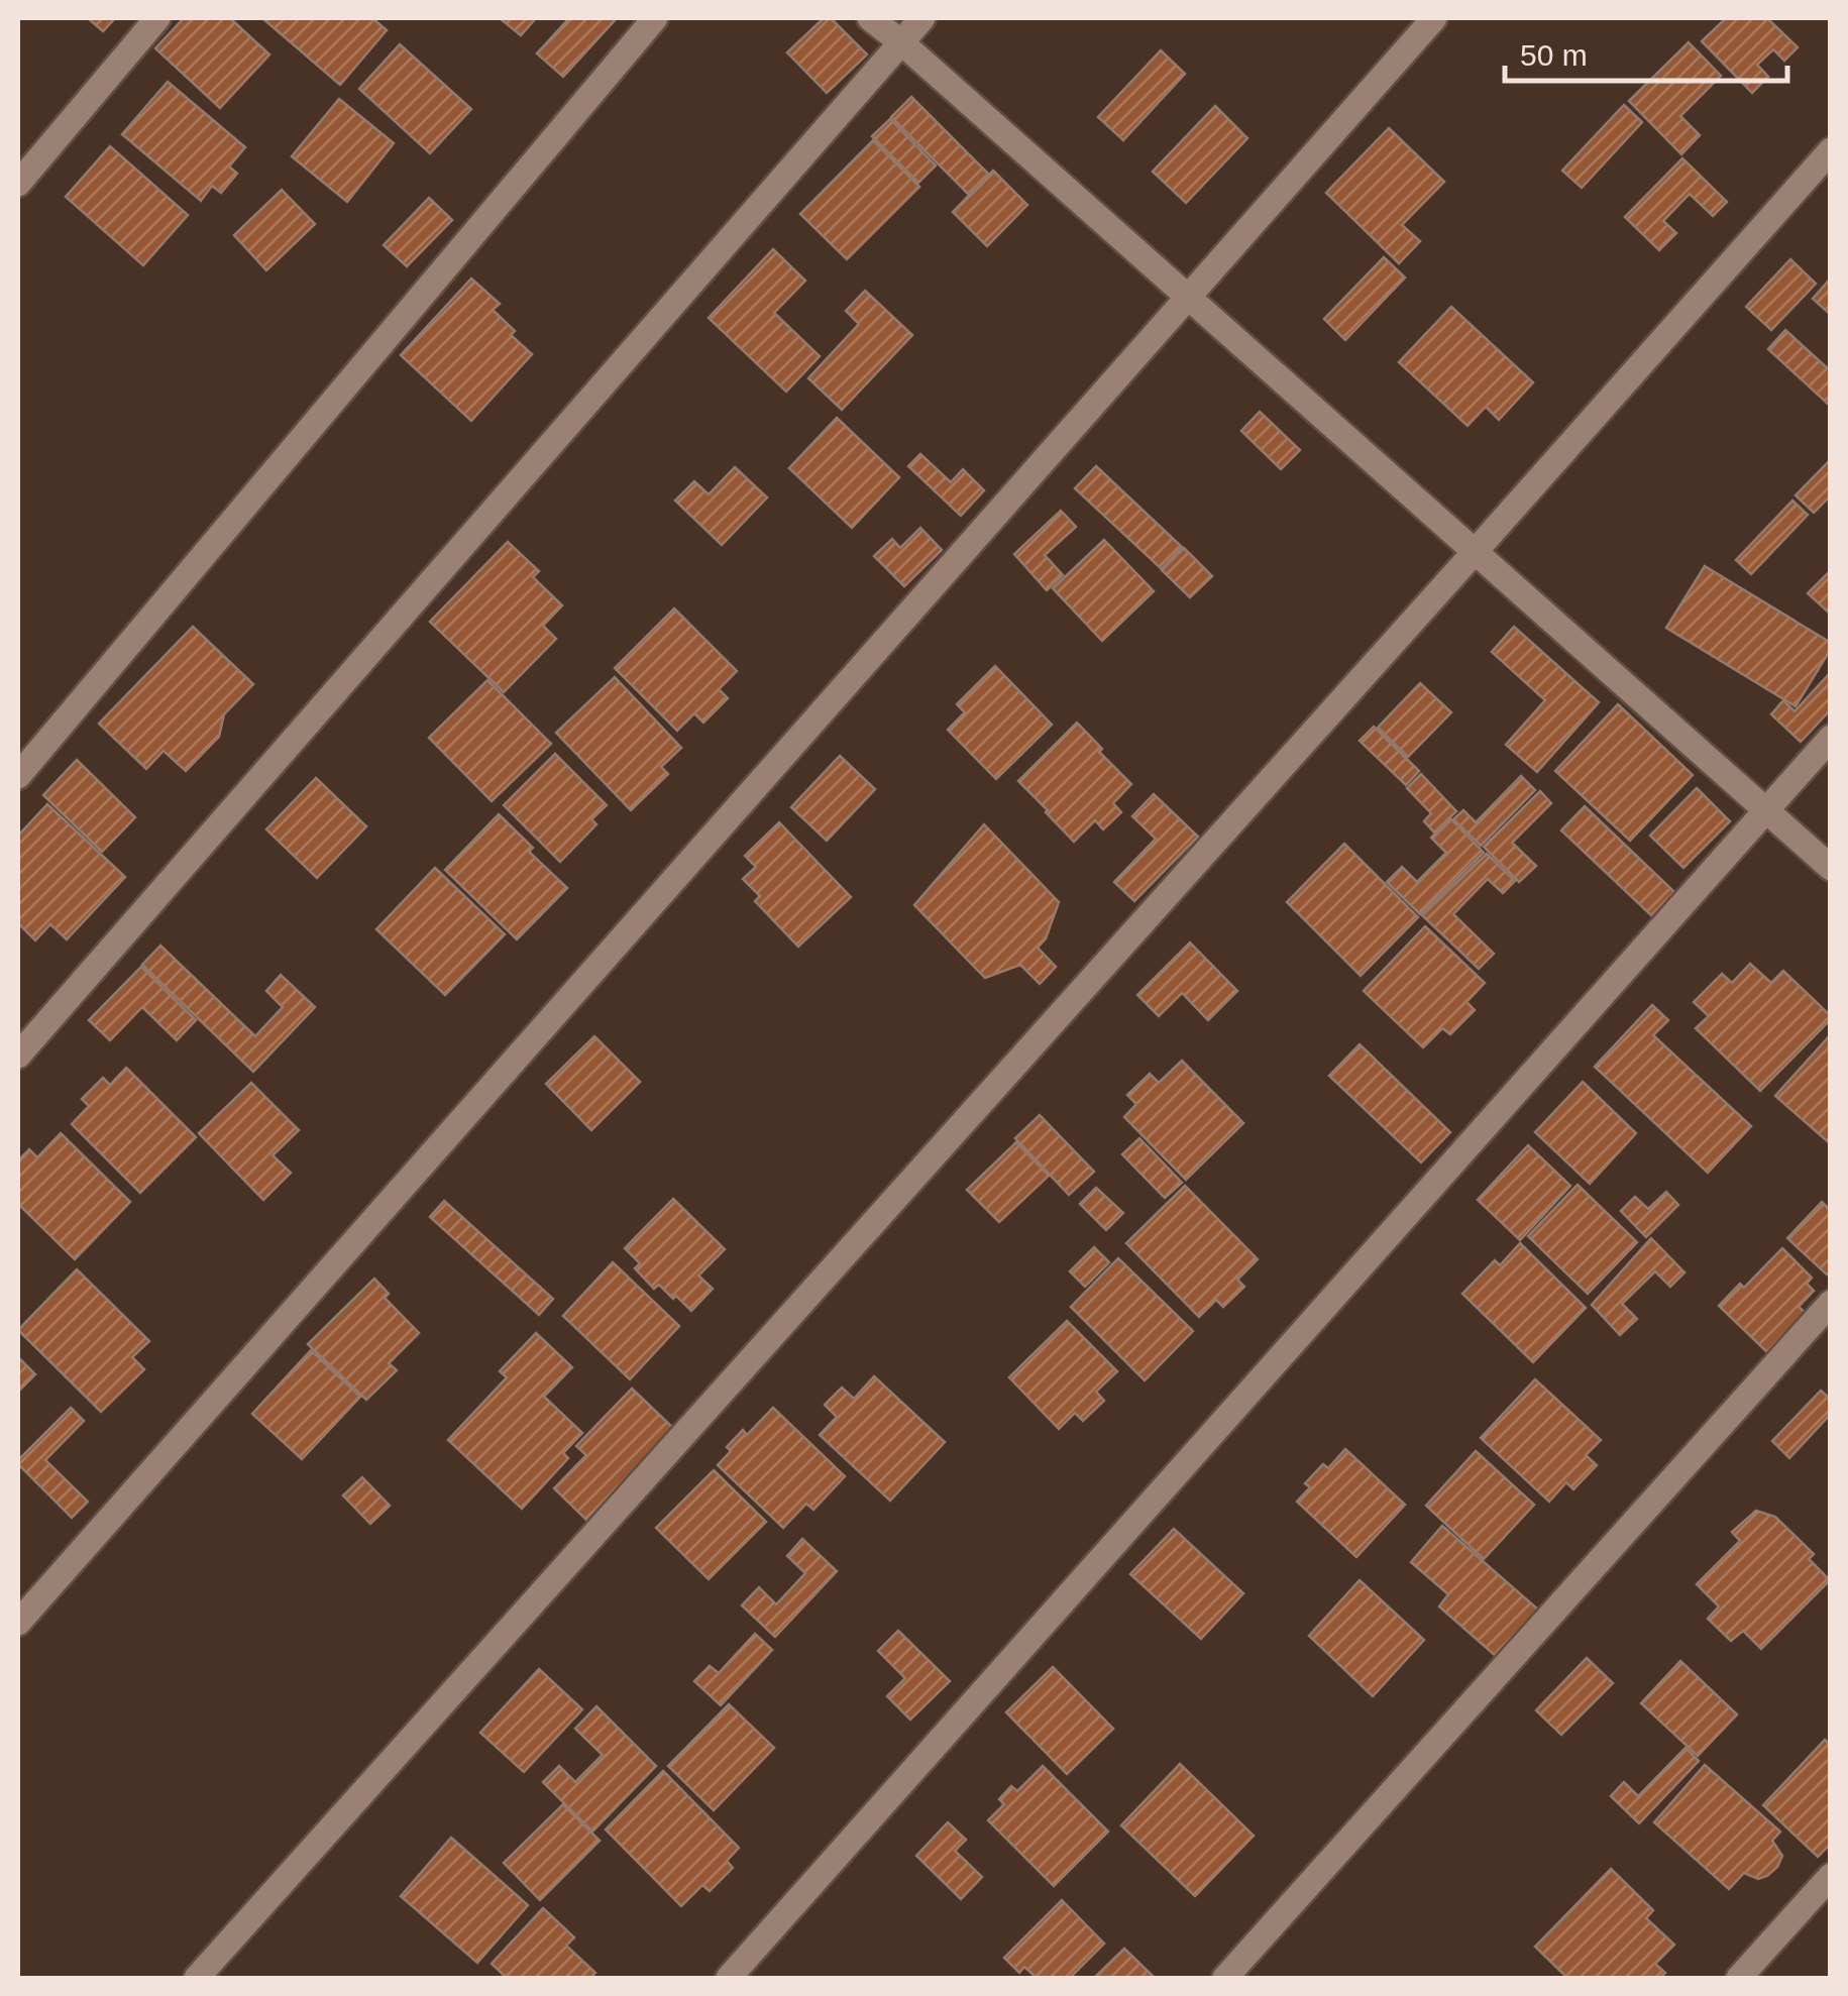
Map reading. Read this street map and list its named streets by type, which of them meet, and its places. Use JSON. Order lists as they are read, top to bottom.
{
  "scale_bar": "50 m"
}
